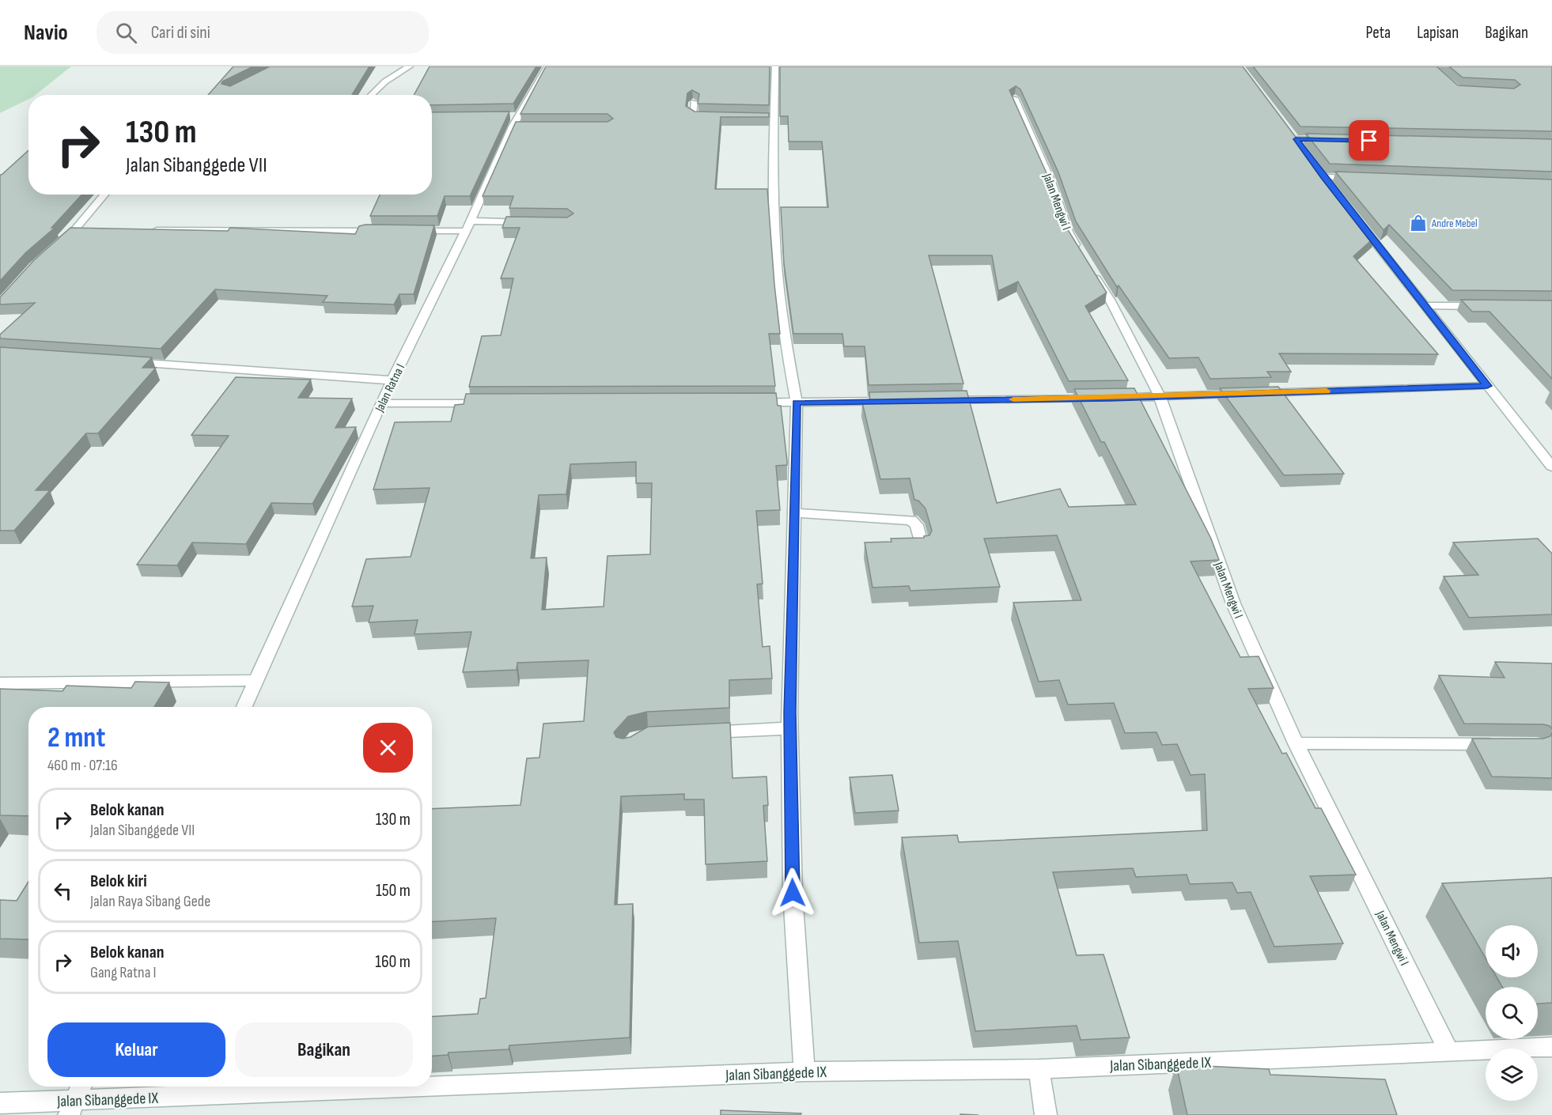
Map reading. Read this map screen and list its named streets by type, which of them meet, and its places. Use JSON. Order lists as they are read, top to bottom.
{
  "streets": {
    "street": ["Jalan Mengwi I", "Jalan Ratna I", "Jalan Sibanggede IX"]
  },
  "crossings": [
    ["Jalan Mengwi I", "Jalan Sibanggede IX"]
  ],
  "places": {
    "shop": ["Andre Mebel"]
  },
  "page": {
    "header": "Navio",
    "search": "Cari di sini",
    "nav": ["Peta", "Lapisan", "Bagikan"],
    "turn": ["130 m", "Jalan Sibanggede VII"],
    "heading": ["2 mnt", "460 m · 07:16"],
    "list": [
      {
        "name": "Belok kanan",
        "note": "Jalan Sibanggede VII",
        "value": "130 m"
      },
      {
        "name": "Belok kiri",
        "note": "Jalan Raya Sibang Gede",
        "value": "150 m"
      },
      {
        "name": "Belok kanan",
        "note": "Gang Ratna I",
        "value": "160 m"
      }
    ],
    "buttons": ["Keluar", "Bagikan"]
  }
}
